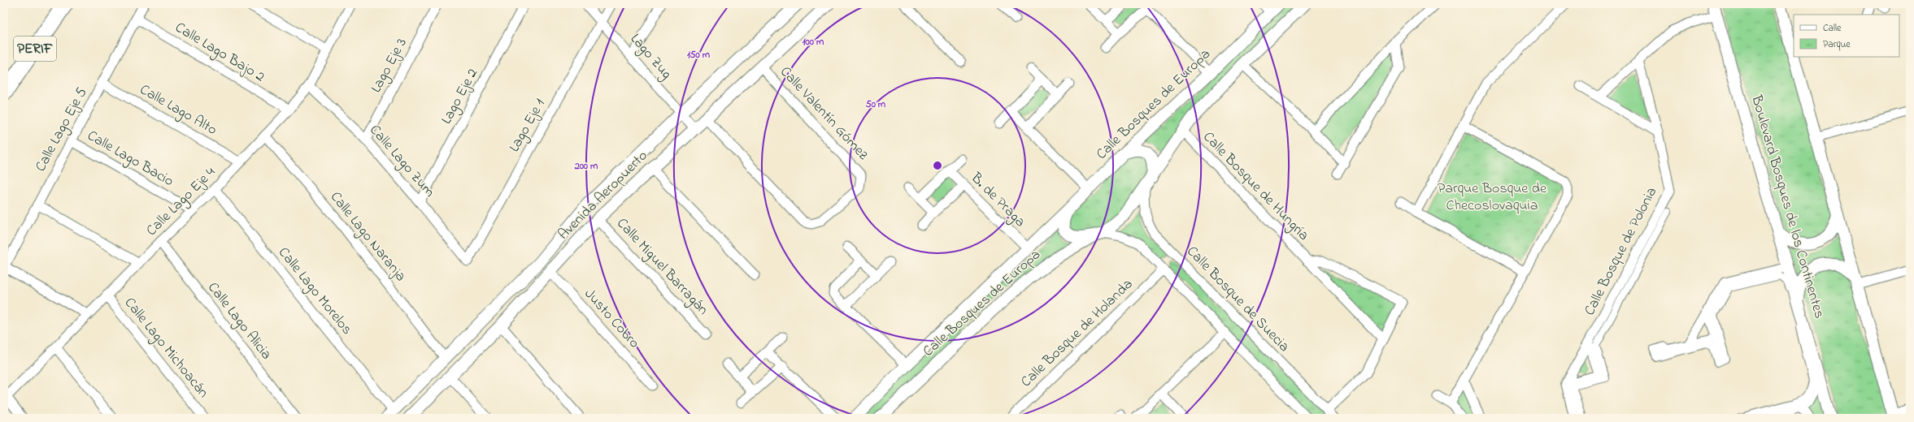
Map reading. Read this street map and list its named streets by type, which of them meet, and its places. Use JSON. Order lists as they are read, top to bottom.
{
  "streets": {
    "highway": ["PERIF"],
    "street": [
      "Calle Lago Bajo 2",
      "Lago Zug",
      "Lago Eje 3",
      "Lago Eje 2",
      "Calle Bosques de Europa",
      "Calle Lago Alto",
      "Calle Valentín Gómez",
      "Lago Eje 1",
      "Calle Lago Eje 5",
      "Calle Lago Bacio",
      "Calle Lago Zum",
      "Calle Bosque de Hungría",
      "Avenida Aeropuerto",
      "B. de Praga",
      "Calle Lago Eje 4",
      "Boulevard Bosques de los Continentes",
      "Calle Lago Naranja",
      "Calle Bosque de Polonia",
      "Calle Miguel Barragán",
      "Calle Lago Morelos",
      "Calle Bosque de Suecia",
      "Justo Cobro",
      "Calle Lago Alicia",
      "Calle Bosque de Holanda",
      "Calle Lago Michoacán"
    ]
  },
  "crossings": [
    ["Calle Lago Bajo 2", "Calle Lago Eje 5"],
    ["Calle Lago Bajo 2", "Calle Lago Eje 4"],
    ["Lago Zug", "Lago Eje 1"],
    ["Lago Zug", "Avenida Aeropuerto"],
    ["Lago Eje 3", "Calle Lago Zum"],
    ["Lago Eje 2", "Calle Lago Zum"],
    ["Calle Bosques de Europa", "Calle Bosque de Hungría"],
    ["Calle Bosques de Europa", "B. de Praga"],
    ["Calle Bosques de Europa", "Calle Bosque de Suecia"],
    ["Calle Lago Alto", "Calle Lago Eje 5"],
    ["Calle Lago Alto", "Calle Lago Eje 4"],
    ["Calle Valentín Gómez", "Avenida Aeropuerto"],
    ["Lago Eje 1", "Calle Lago Zum"],
    ["Calle Lago Eje 5", "Calle Lago Bacio"],
    ["Calle Lago Bacio", "Calle Lago Eje 4"],
    ["Calle Lago Zum", "Calle Lago Eje 4"],
    ["Calle Bosque de Hungría", "Calle Bosque de Suecia"],
    ["Avenida Aeropuerto", "Calle Lago Naranja"],
    ["Avenida Aeropuerto", "Calle Miguel Barragán"],
    ["Avenida Aeropuerto", "Calle Lago Morelos"],
    ["Avenida Aeropuerto", "Justo Cobro"],
    ["Calle Lago Eje 4", "Calle Lago Naranja"],
    ["Calle Lago Eje 4", "Calle Lago Morelos"],
    ["Calle Lago Eje 4", "Calle Lago Alicia"],
    ["Calle Lago Eje 4", "Calle Lago Michoacán"]
  ],
  "parks": ["Parque Bosque de Checoslovaquia"],
  "legend": ["Calle", "Parque"],
  "rings": [
    "100 m",
    "150 m",
    "50 m",
    "200 m"
  ]
}
